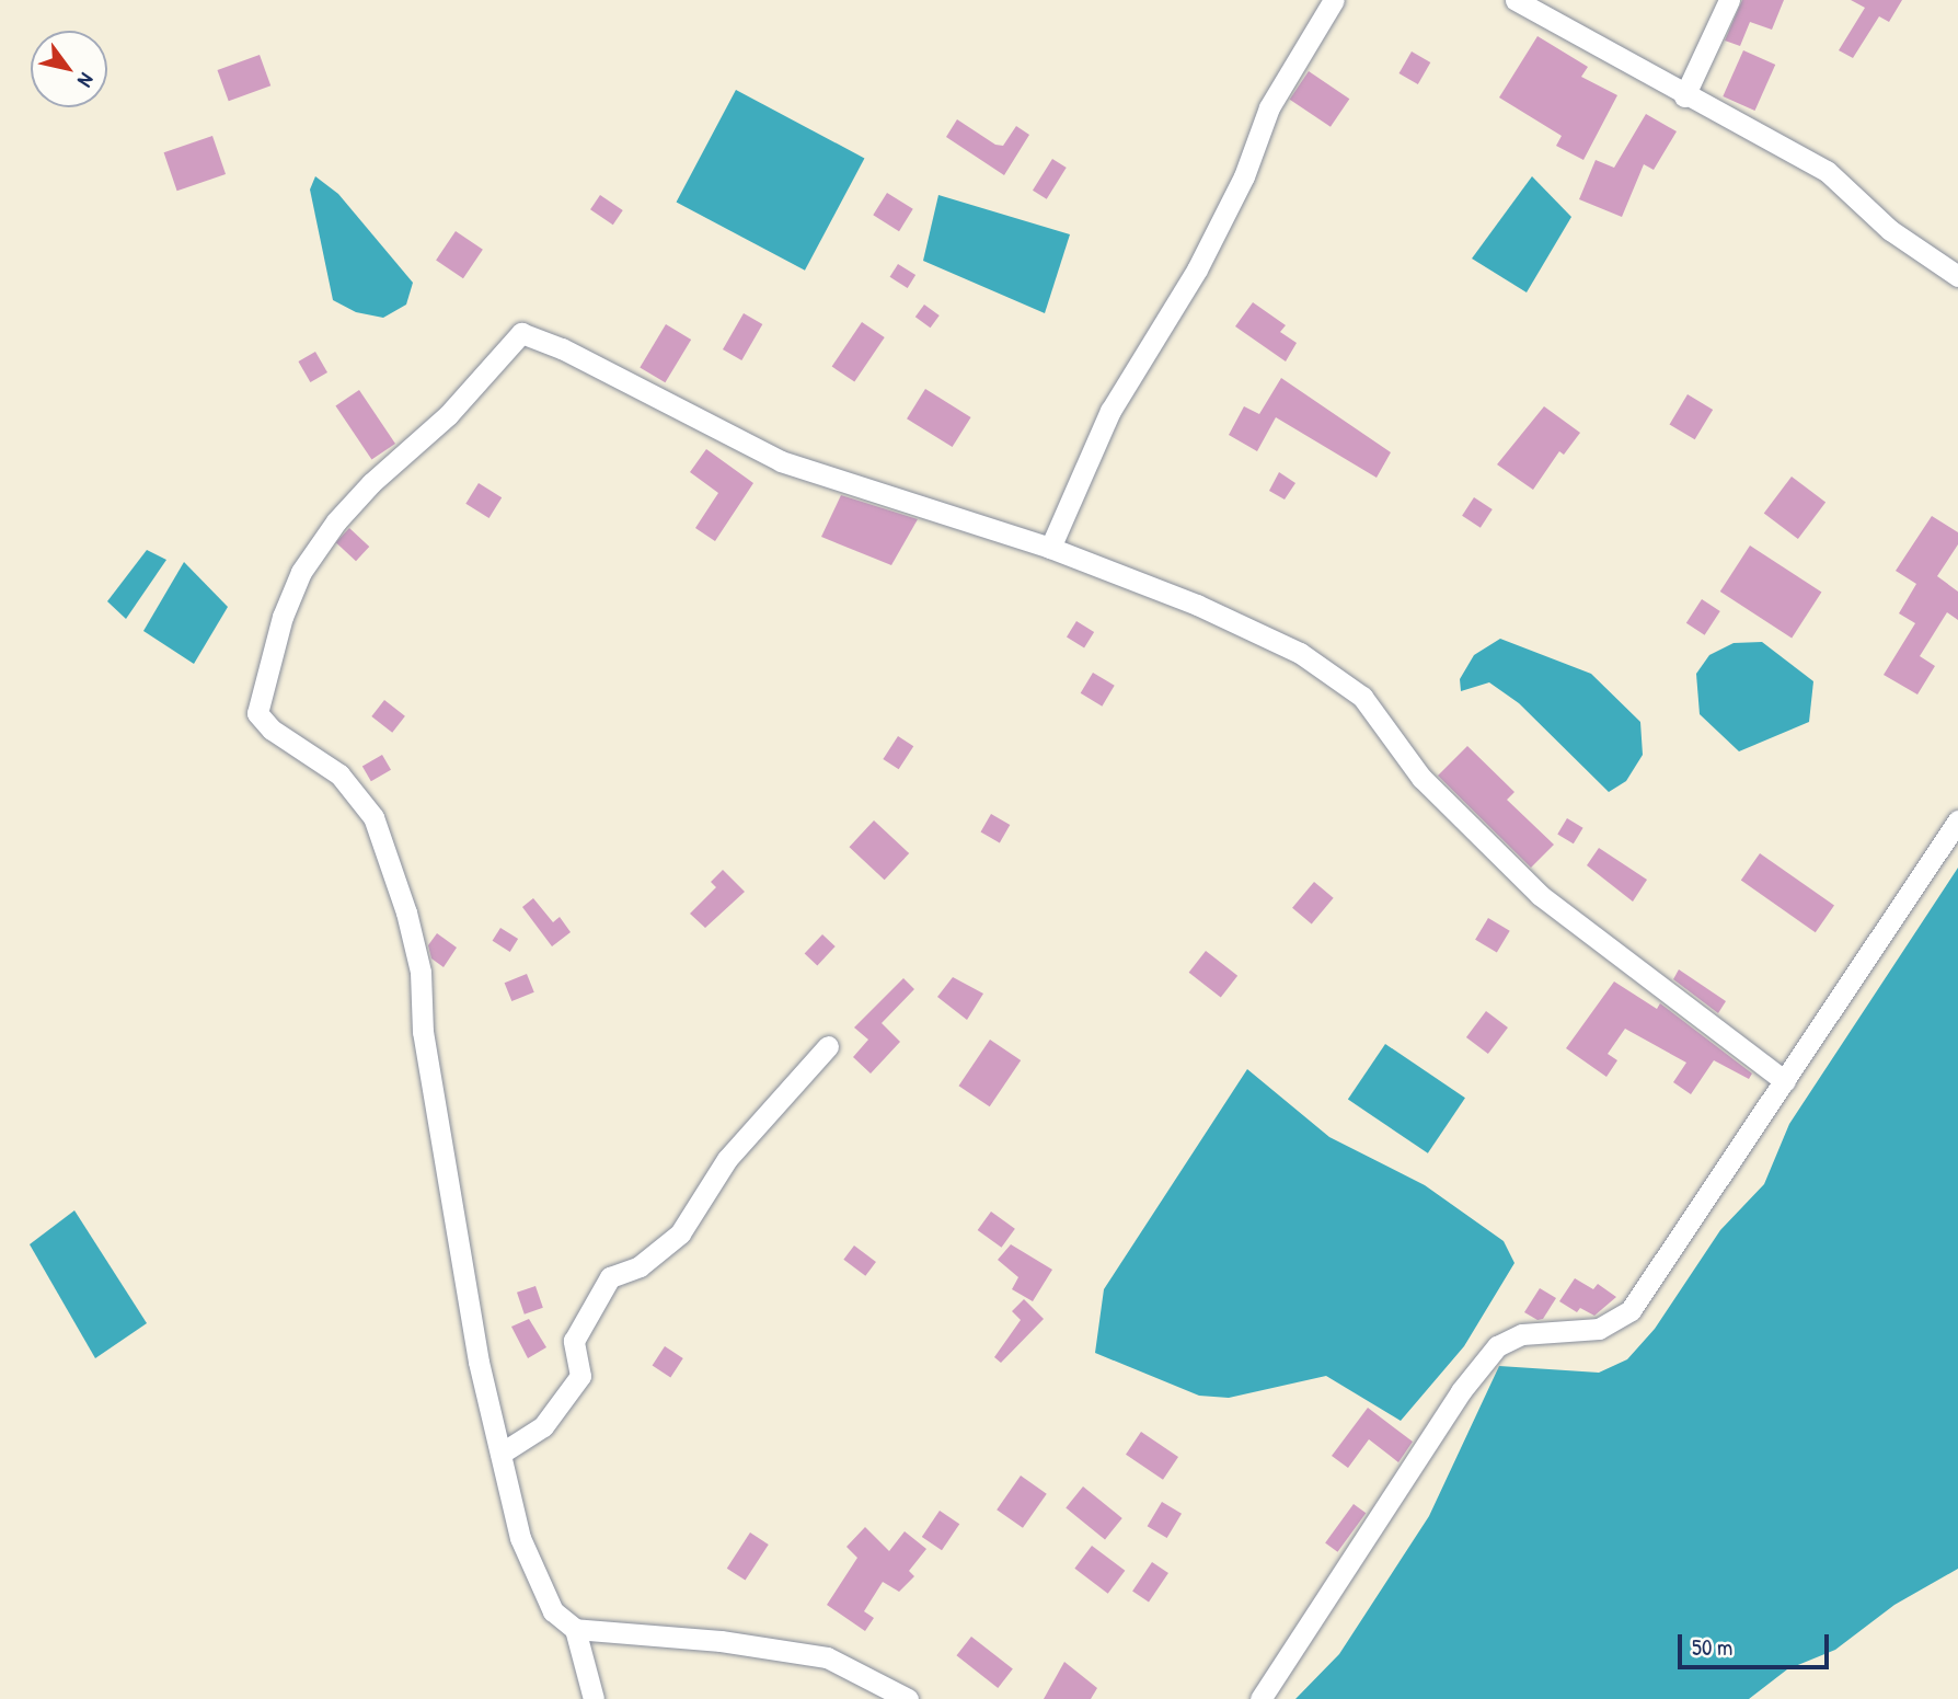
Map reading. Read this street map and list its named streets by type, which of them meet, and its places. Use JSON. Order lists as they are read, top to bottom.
{
  "scale_bar": "50 m",
  "north": "bottom right"
}
